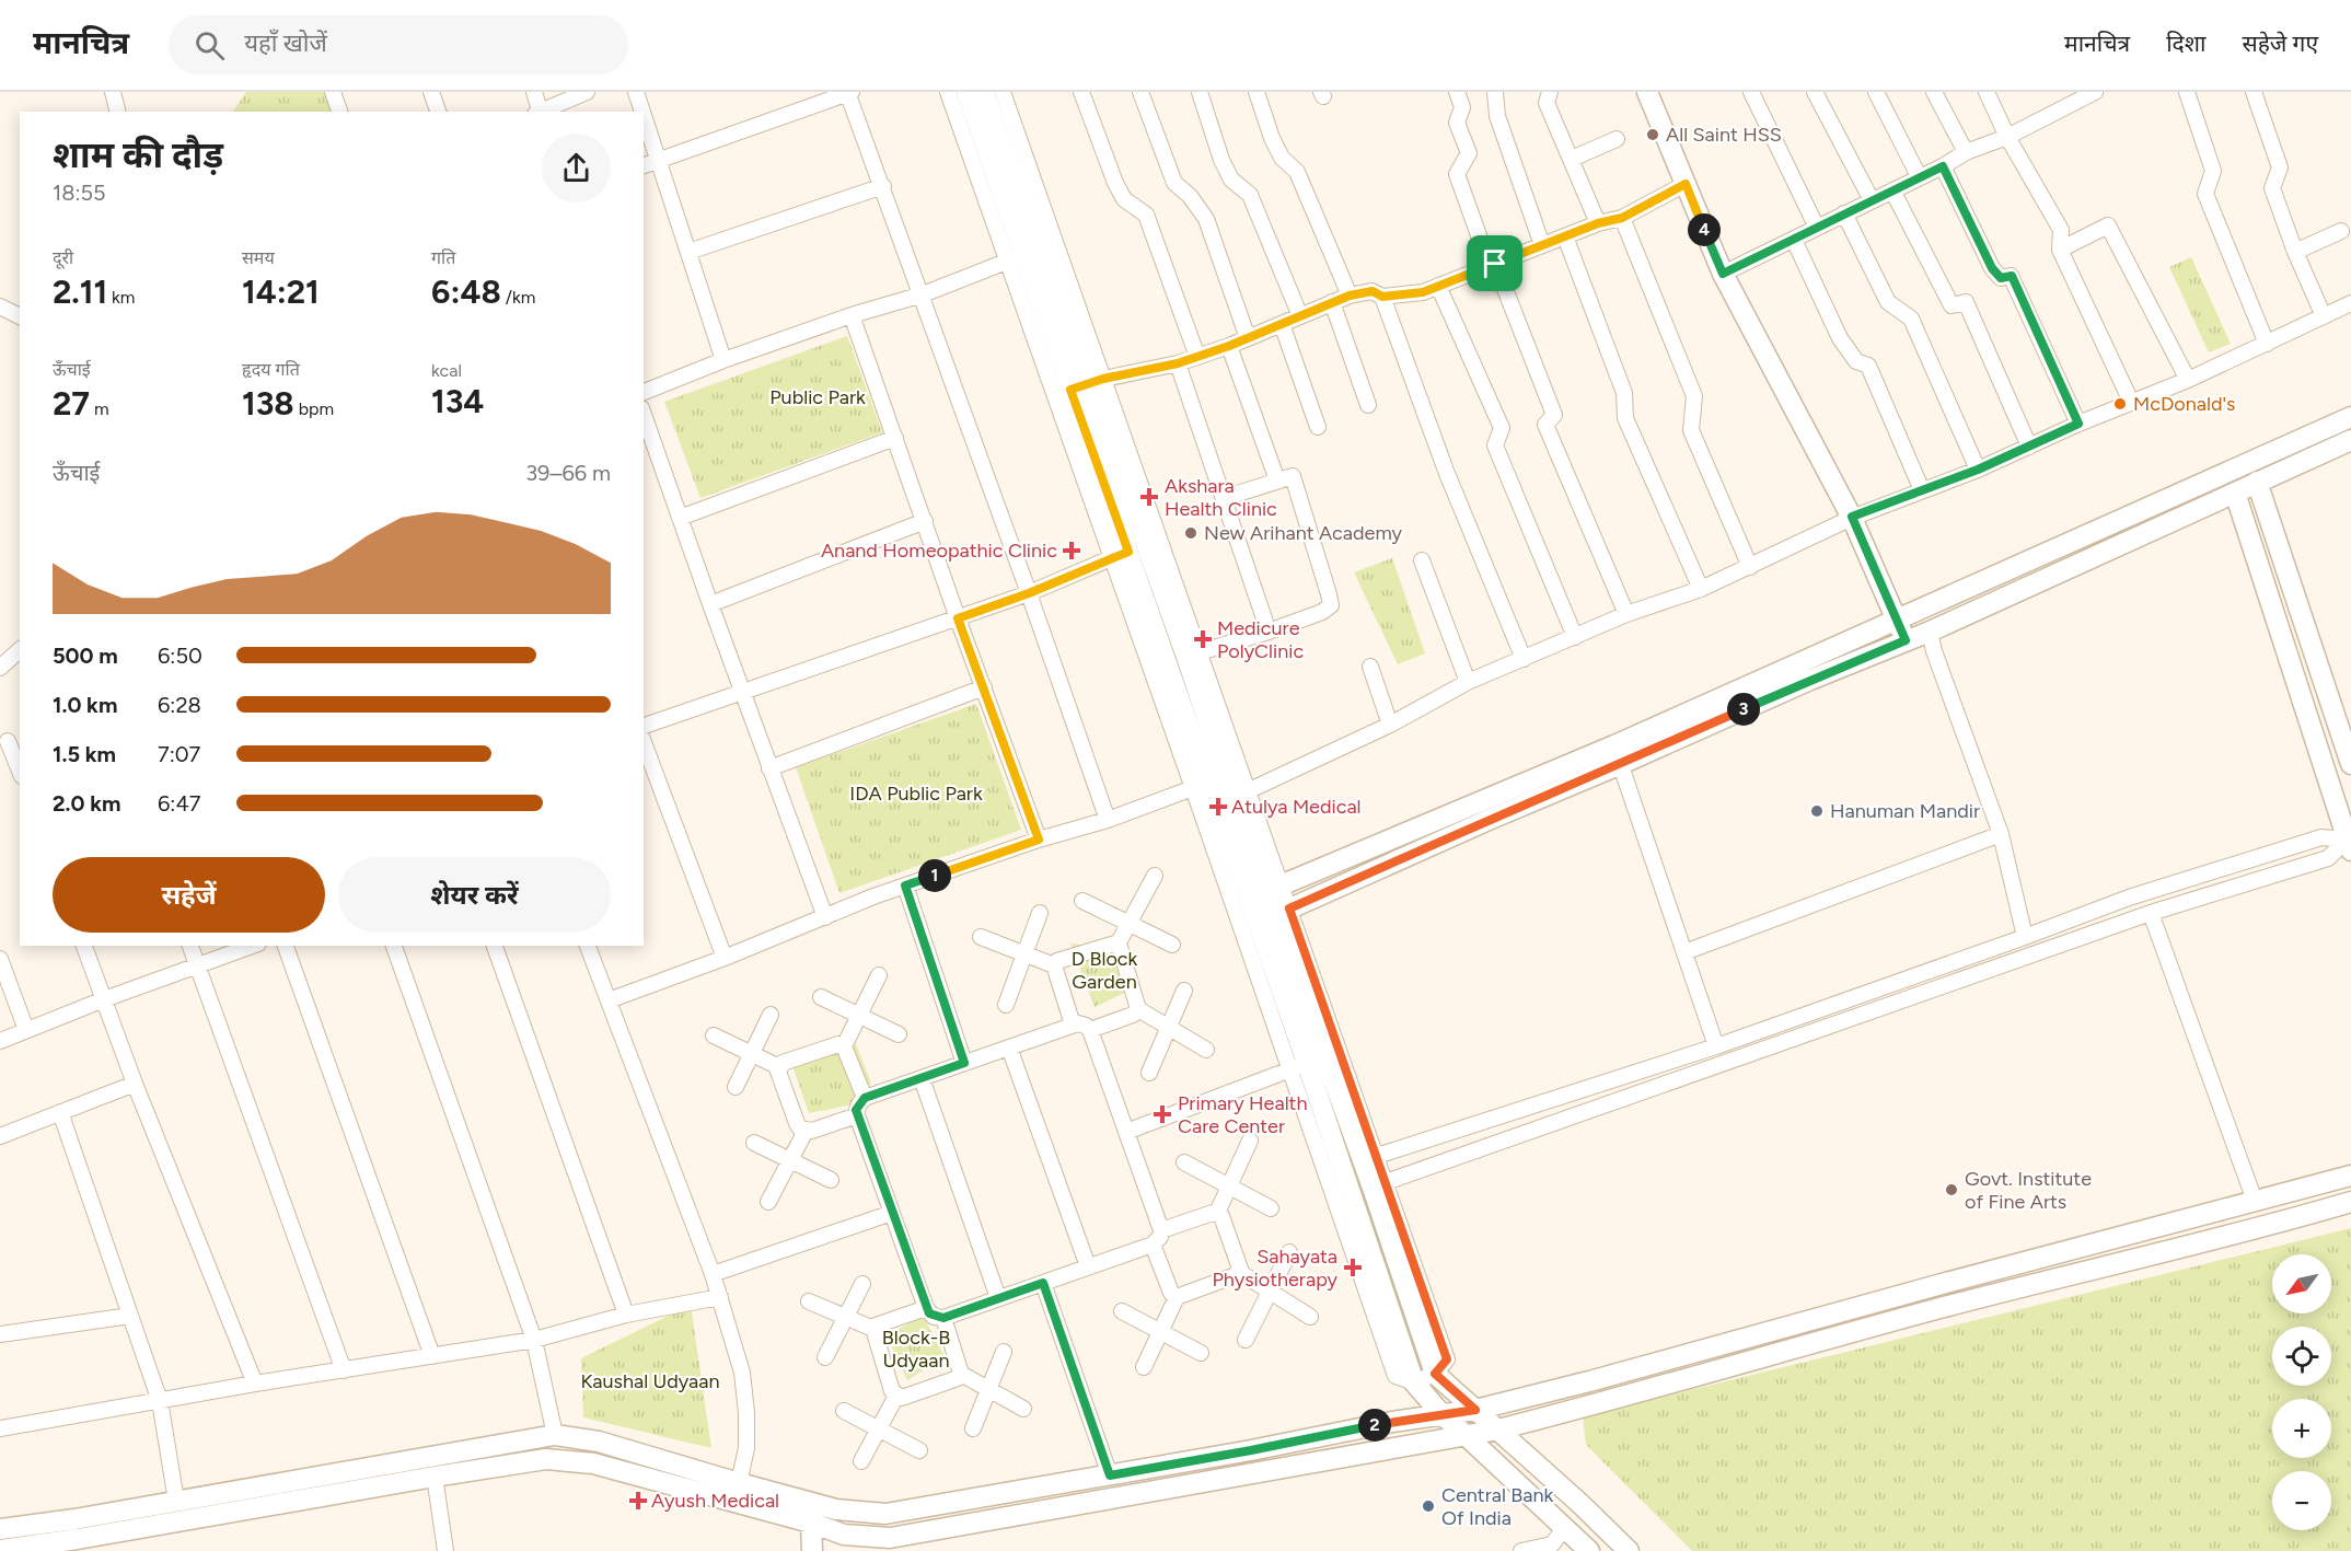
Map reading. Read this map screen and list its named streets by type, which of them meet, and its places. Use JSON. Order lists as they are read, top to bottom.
{
  "parks": [
    "Public Park",
    "IDA Public Park",
    "D Block Garden",
    "Block-B Udyaan",
    "Kaushal Udyaan"
  ],
  "places": {
    "other": [
      "All Saint HSS",
      "McDonald's",
      "New Arihant Academy",
      "Hanuman Mandir",
      "Govt. Institute of Fine Arts",
      "Central Bank Of India"
    ],
    "health": [
      "Akshara Health Clinic",
      "Anand Homeopathic Clinic",
      "Medicure PolyClinic",
      "Atulya Medical",
      "Primary Health Care Center",
      "Sahayata Physiotherapy",
      "Ayush Medical"
    ]
  },
  "north": "bottom left",
  "page": {
    "header": "मानचित्र",
    "search": "यहाँ खोजें",
    "nav": ["मानचित्र", "दिशा", "सहेजे गए"],
    "heading": ["शाम की दौड़", "18:55"],
    "pins": [
      "4",
      "3",
      "1",
      "2"
    ],
    "stats": [
      ["दूरी", "2.11 km"],
      ["समय", "14:21"],
      ["गति", "6:48 /km"],
      ["ऊँचाई", "27 m"],
      ["हृदय गति", "138 bpm"],
      ["kcal", "134"]
    ],
    "chart": ["ऊँचाई", "39–66 m"],
    "list": [
      {
        "name": "500 m",
        "note": "6:50"
      },
      {
        "name": "1.0 km",
        "note": "6:28"
      },
      {
        "name": "1.5 km",
        "note": "7:07"
      },
      {
        "name": "2.0 km",
        "note": "6:47"
      }
    ],
    "buttons": ["सहेजें", "शेयर करें"],
    "map_buttons": ["+", "−"]
  }
}
